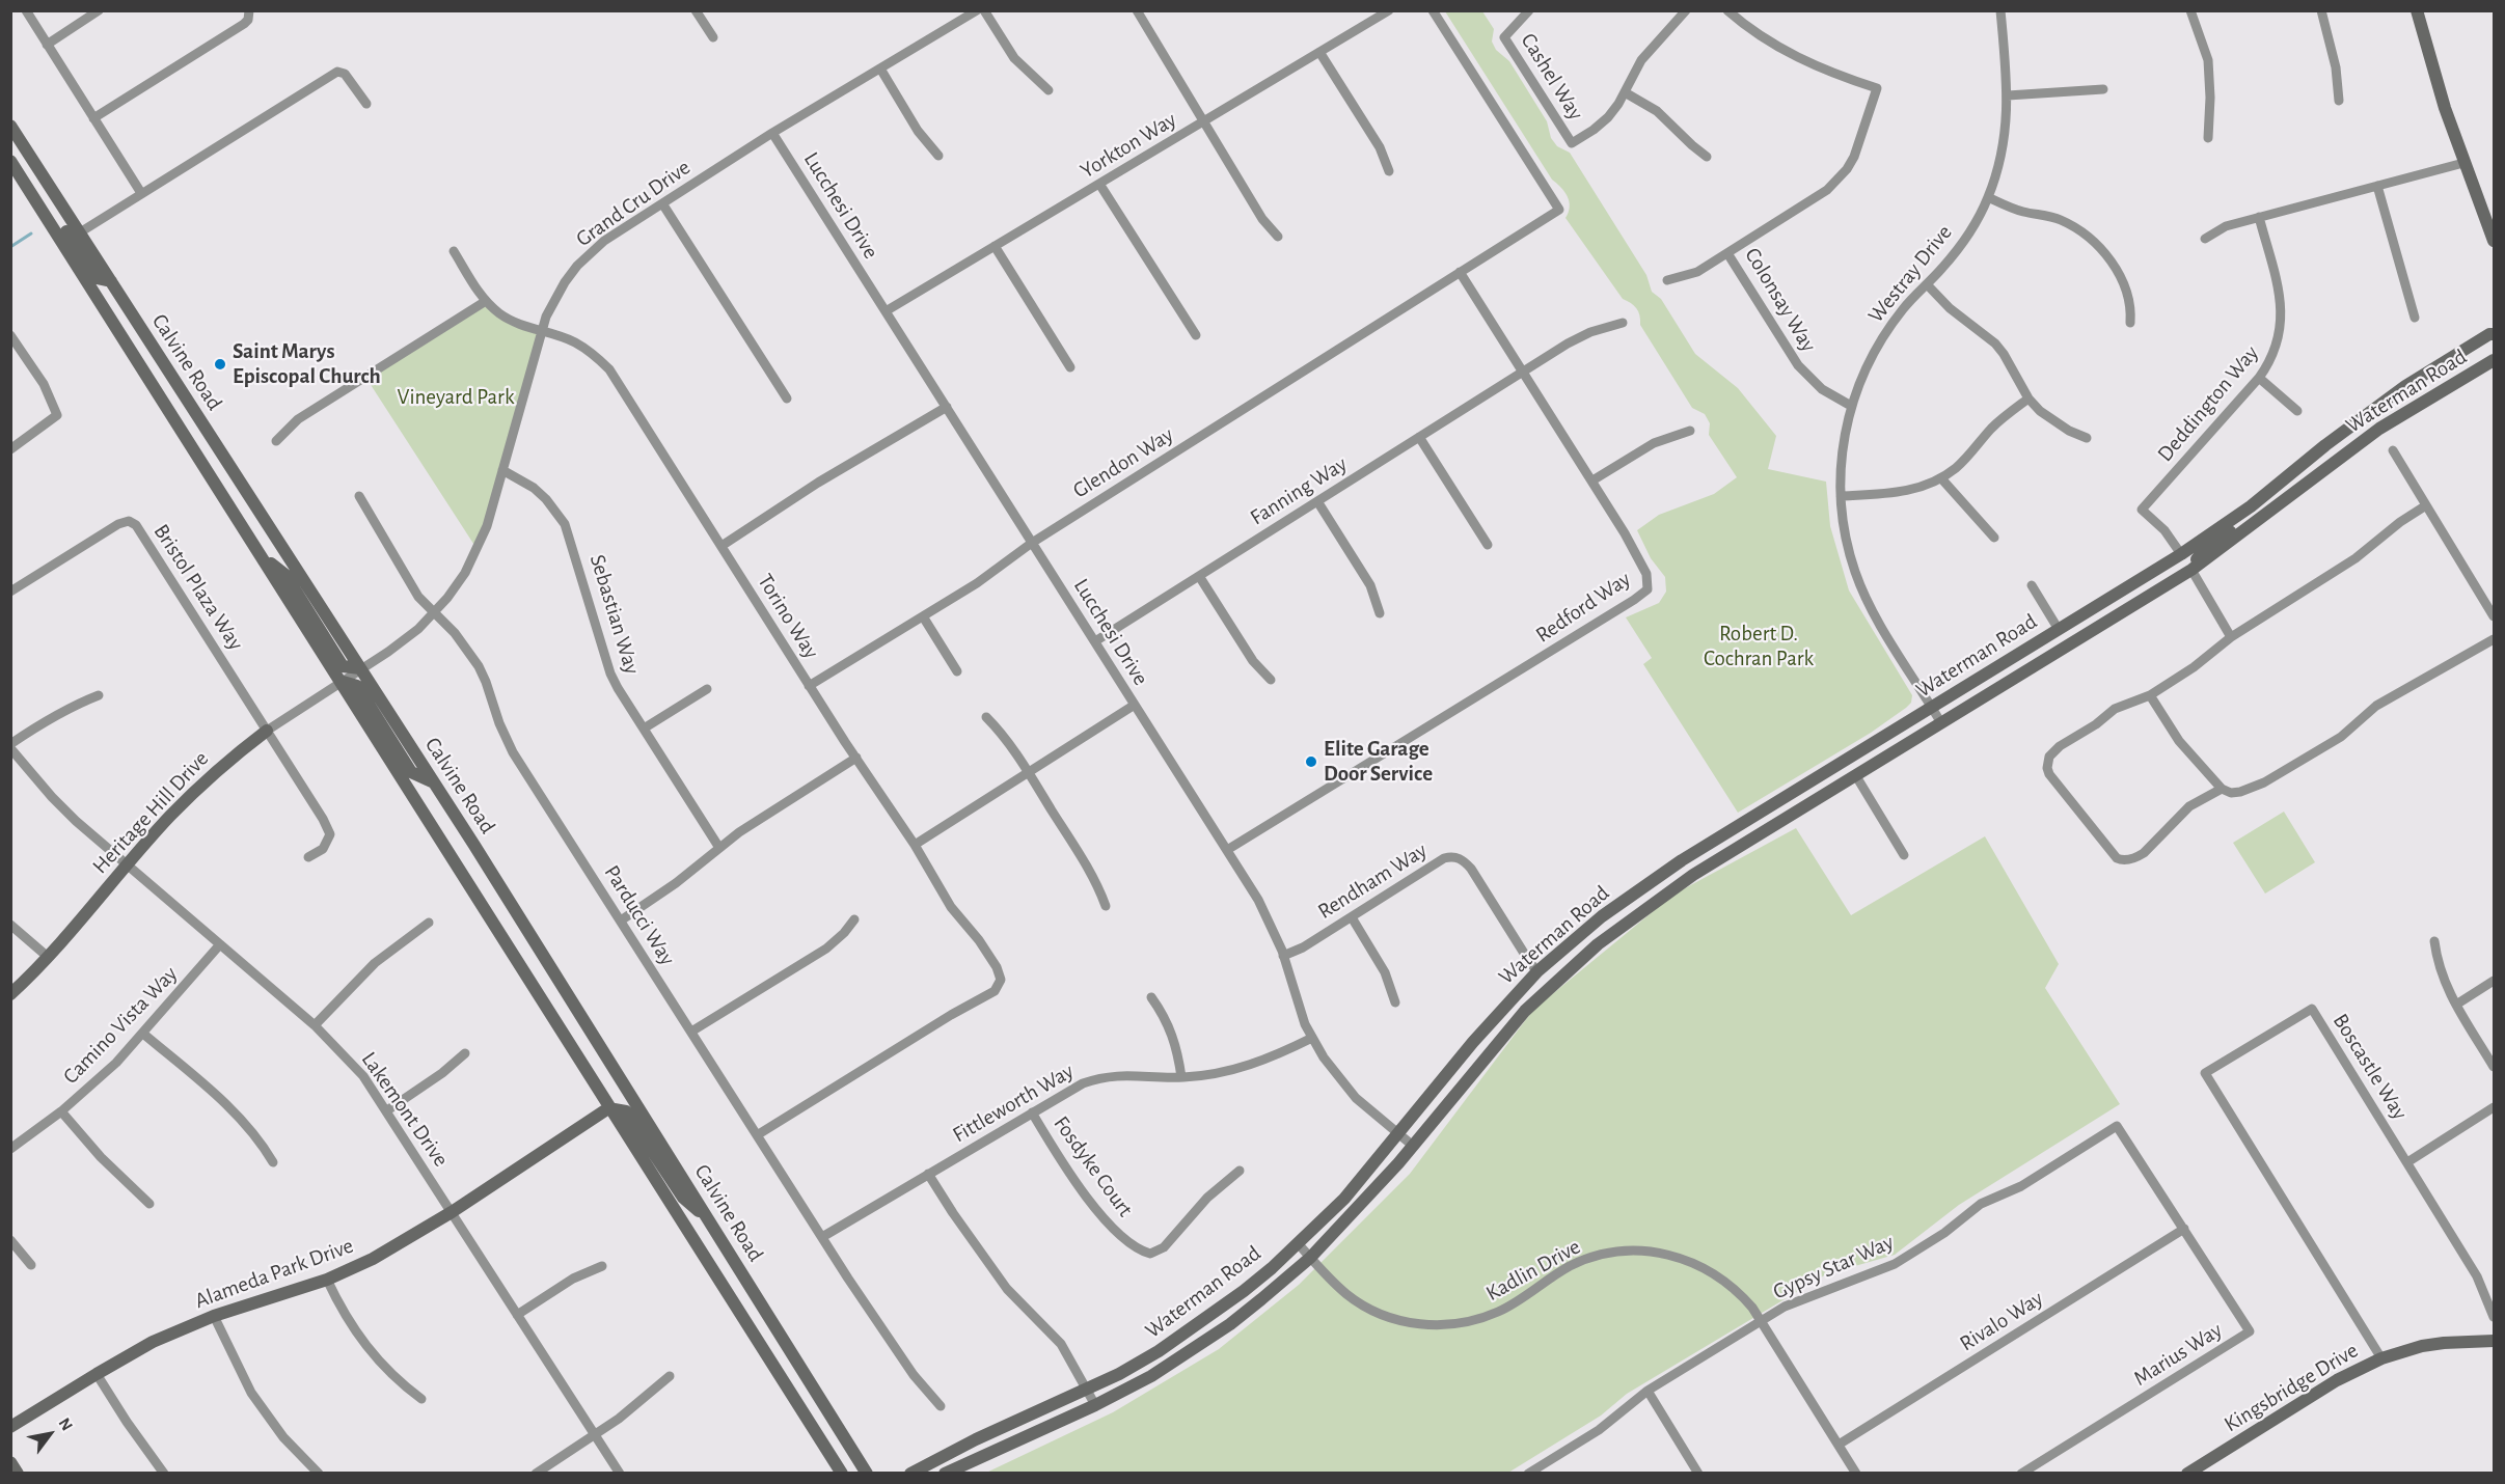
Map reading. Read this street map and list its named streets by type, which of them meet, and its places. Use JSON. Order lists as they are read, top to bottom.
{
  "streets": {
    "street": [
      "Cashel Way",
      "Yorkton Way",
      "Grand Cru Drive",
      "Lucchesi Drive",
      "Westray Drive",
      "Colonsay Way",
      "Calvine Road",
      "Waterman Road",
      "Deddington Way",
      "Glendon Way",
      "Fanning Way",
      "Bristol Plaza Way",
      "Redford Way",
      "Sebastian Way",
      "Torino Way",
      "Heritage Hill Drive",
      "Rendham Way",
      "Parducci Way",
      "Camino Vista Way",
      "Boscastle Way",
      "Fittleworth Way",
      "Lakemont Drive",
      "Fosdyke Court",
      "Gypsy Star Way",
      "Kadlin Drive",
      "Alameda Park Drive",
      "Rivalo Way",
      "Marius Way",
      "Kingsbridge Drive"
    ]
  },
  "crossings": [
    ["Yorkton Way", "Lucchesi Drive"],
    ["Grand Cru Drive", "Lucchesi Drive"],
    ["Grand Cru Drive", "Calvine Road"],
    ["Grand Cru Drive", "Sebastian Way"],
    ["Grand Cru Drive", "Torino Way"],
    ["Grand Cru Drive", "Heritage Hill Drive"],
    ["Grand Cru Drive", "Parducci Way"],
    ["Lucchesi Drive", "Waterman Road"],
    ["Lucchesi Drive", "Glendon Way"],
    ["Lucchesi Drive", "Fanning Way"],
    ["Lucchesi Drive", "Redford Way"],
    ["Lucchesi Drive", "Rendham Way"],
    ["Lucchesi Drive", "Fittleworth Way"],
    ["Westray Drive", "Colonsay Way"],
    ["Westray Drive", "Waterman Road"],
    ["Calvine Road", "Heritage Hill Drive"],
    ["Calvine Road", "Alameda Park Drive"],
    ["Waterman Road", "Deddington Way"],
    ["Waterman Road", "Rendham Way"],
    ["Waterman Road", "Kadlin Drive"],
    ["Glendon Way", "Redford Way"],
    ["Glendon Way", "Torino Way"],
    ["Fanning Way", "Redford Way"],
    ["Bristol Plaza Way", "Heritage Hill Drive"],
    ["Torino Way", "Parducci Way"],
    ["Heritage Hill Drive", "Lakemont Drive"],
    ["Parducci Way", "Fittleworth Way"],
    ["Camino Vista Way", "Lakemont Drive"],
    ["Boscastle Way", "Kingsbridge Drive"],
    ["Fittleworth Way", "Fosdyke Court"],
    ["Lakemont Drive", "Alameda Park Drive"],
    ["Gypsy Star Way", "Kadlin Drive"],
    ["Gypsy Star Way", "Rivalo Way"],
    ["Gypsy Star Way", "Marius Way"],
    ["Kadlin Drive", "Rivalo Way"],
    ["Rivalo Way", "Marius Way"]
  ],
  "parks": ["Vineyard Park", "Robert D. Cochran Park"],
  "places": ["Saint Marys Episcopal Church", "Elite Garage Door Service"],
  "north": "top right"
}
